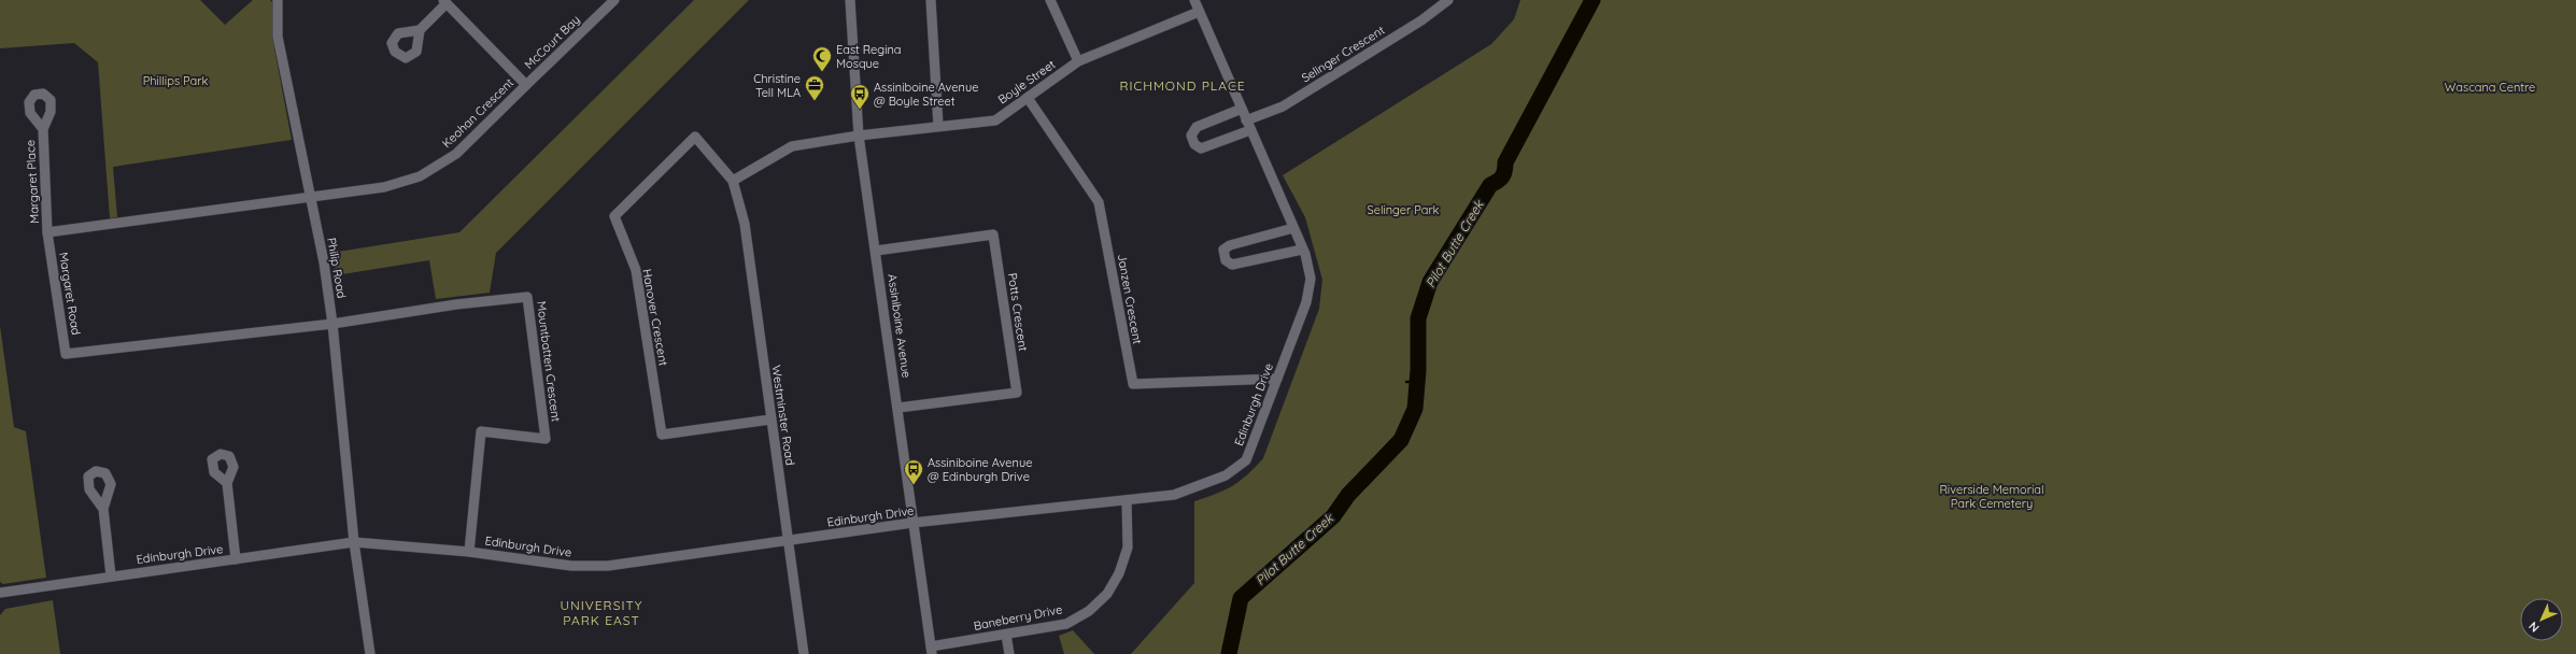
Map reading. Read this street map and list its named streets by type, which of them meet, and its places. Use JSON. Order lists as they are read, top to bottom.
{
  "streets": {
    "street": [
      "McCourt Bay",
      "Selinger Crescent",
      "Boyle Street",
      "Keohan Crescent",
      "Margaret Place",
      "Philip Road",
      "Margaret Road",
      "Janzen Crescent",
      "Potts Crescent",
      "Hanover Crescent",
      "Assiniboine Avenue",
      "Mountbatten Crescent",
      "Edinburgh Drive",
      "Westminster Road",
      "Baneberry Drive"
    ]
  },
  "crossings": [
    ["McCourt Bay", "Keohan Crescent"],
    ["Selinger Crescent", "Edinburgh Drive"],
    ["Boyle Street", "Janzen Crescent"],
    ["Boyle Street", "Hanover Crescent"],
    ["Boyle Street", "Assiniboine Avenue"],
    ["Boyle Street", "Edinburgh Drive"],
    ["Boyle Street", "Westminster Road"],
    ["Keohan Crescent", "Philip Road"],
    ["Margaret Place", "Margaret Road"],
    ["Philip Road", "Margaret Road"],
    ["Philip Road", "Mountbatten Crescent"],
    ["Philip Road", "Edinburgh Drive"],
    ["Margaret Road", "Mountbatten Crescent"],
    ["Janzen Crescent", "Edinburgh Drive"],
    ["Potts Crescent", "Assiniboine Avenue"],
    ["Hanover Crescent", "Westminster Road"],
    ["Assiniboine Avenue", "Edinburgh Drive"],
    ["Assiniboine Avenue", "Baneberry Drive"],
    ["Mountbatten Crescent", "Edinburgh Drive"],
    ["Edinburgh Drive", "Westminster Road"],
    ["Edinburgh Drive", "Baneberry Drive"]
  ],
  "districts": ["RICHMOND PLACE", "UNIVERSITY PARK EAST"],
  "water": ["Pilot Butte Creek"],
  "parks": [
    "Phillips Park",
    "Wascana Centre",
    "Selinger Park",
    "Riverside Memorial Park Cemetery"
  ],
  "places": {
    "mosque": ["East Regina Mosque"],
    "office": ["Christine Tell MLA"],
    "bus stop": ["Assiniboine Avenue @ Boyle Street", "Assiniboine Avenue @ Edinburgh Drive"]
  },
  "north": "bottom left"
}
